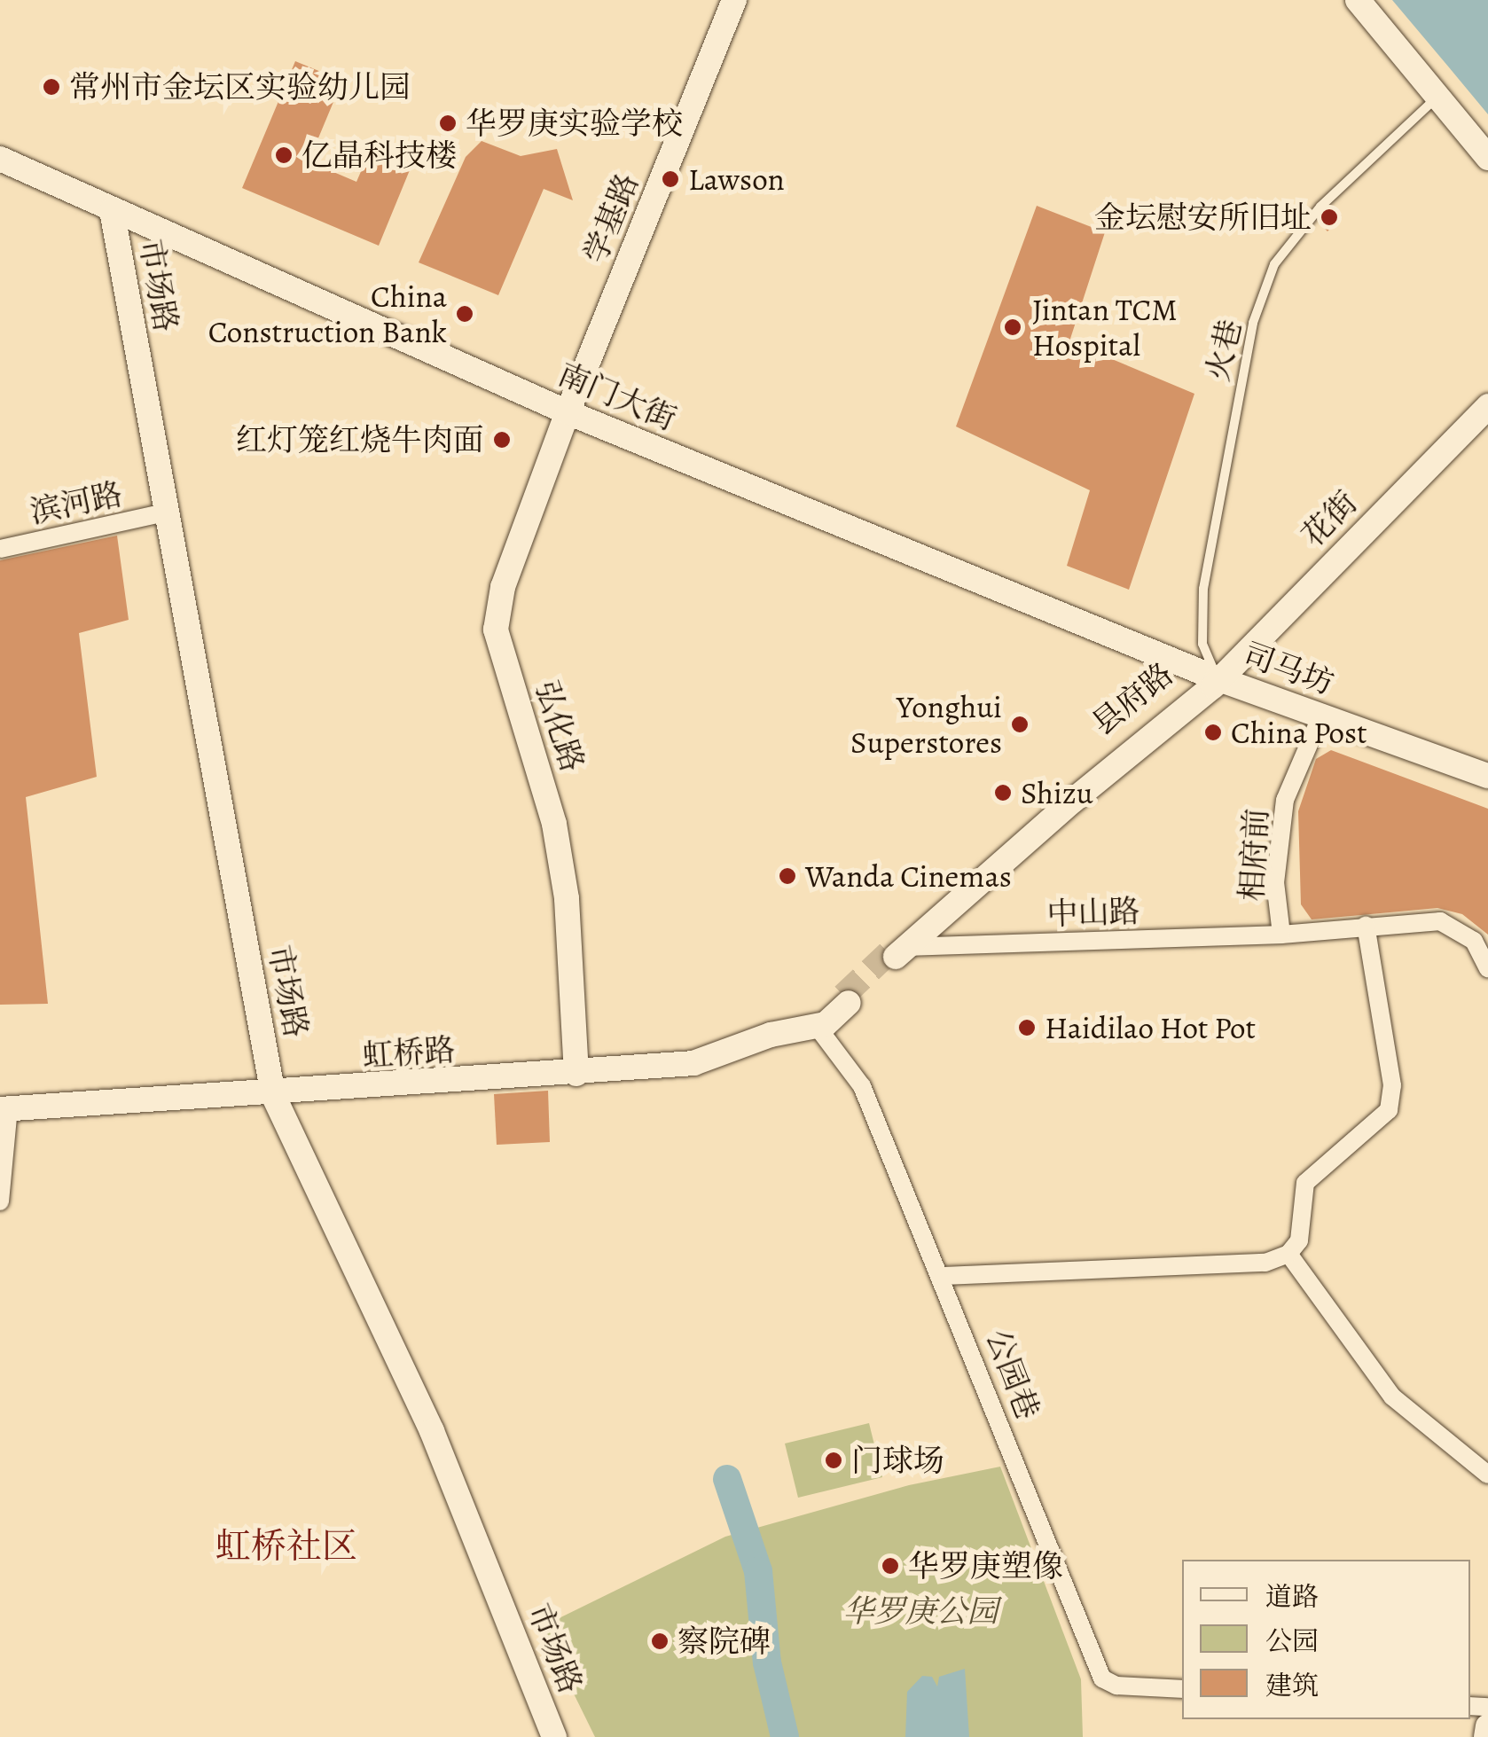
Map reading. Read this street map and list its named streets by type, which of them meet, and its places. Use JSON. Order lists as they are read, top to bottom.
{
  "streets": {
    "street": [
      "学基路",
      "市场路",
      "南门大街",
      "滨河路",
      "花街",
      "司马坊",
      "县府路",
      "弘化路",
      "相府前",
      "中山路",
      "虹桥路",
      "公园巷"
    ],
    "lane": ["火巷"]
  },
  "crossings": [
    ["学基路", "南门大街"],
    ["学基路", "弘化路"],
    ["市场路", "南门大街"],
    ["市场路", "滨河路"],
    ["市场路", "虹桥路"],
    ["火巷", "南门大街"],
    ["火巷", "花街"],
    ["火巷", "司马坊"],
    ["火巷", "县府路"],
    ["南门大街", "花街"],
    ["南门大街", "司马坊"],
    ["南门大街", "县府路"],
    ["南门大街", "弘化路"],
    ["花街", "司马坊"],
    ["花街", "县府路"],
    ["司马坊", "县府路"],
    ["司马坊", "相府前"],
    ["县府路", "中山路"],
    ["弘化路", "虹桥路"],
    ["相府前", "中山路"],
    ["虹桥路", "公园巷"]
  ],
  "districts": ["虹桥社区"],
  "parks": ["华罗庚公园"],
  "places": [
    "常州市金坛区实验幼儿园",
    "华罗庚实验学校",
    "亿晶科技楼",
    "Lawson",
    "金坛慰安所旧址",
    "China Construction Bank",
    "Jintan TCM Hospital",
    "红灯笼红烧牛肉面",
    "Yonghui Superstores",
    "China Post",
    "Shizu",
    "Wanda Cinemas",
    "Haidilao Hot Pot",
    "门球场",
    "华罗庚塑像",
    "察院碑"
  ],
  "legend": ["道路", "公园", "建筑"]
}
